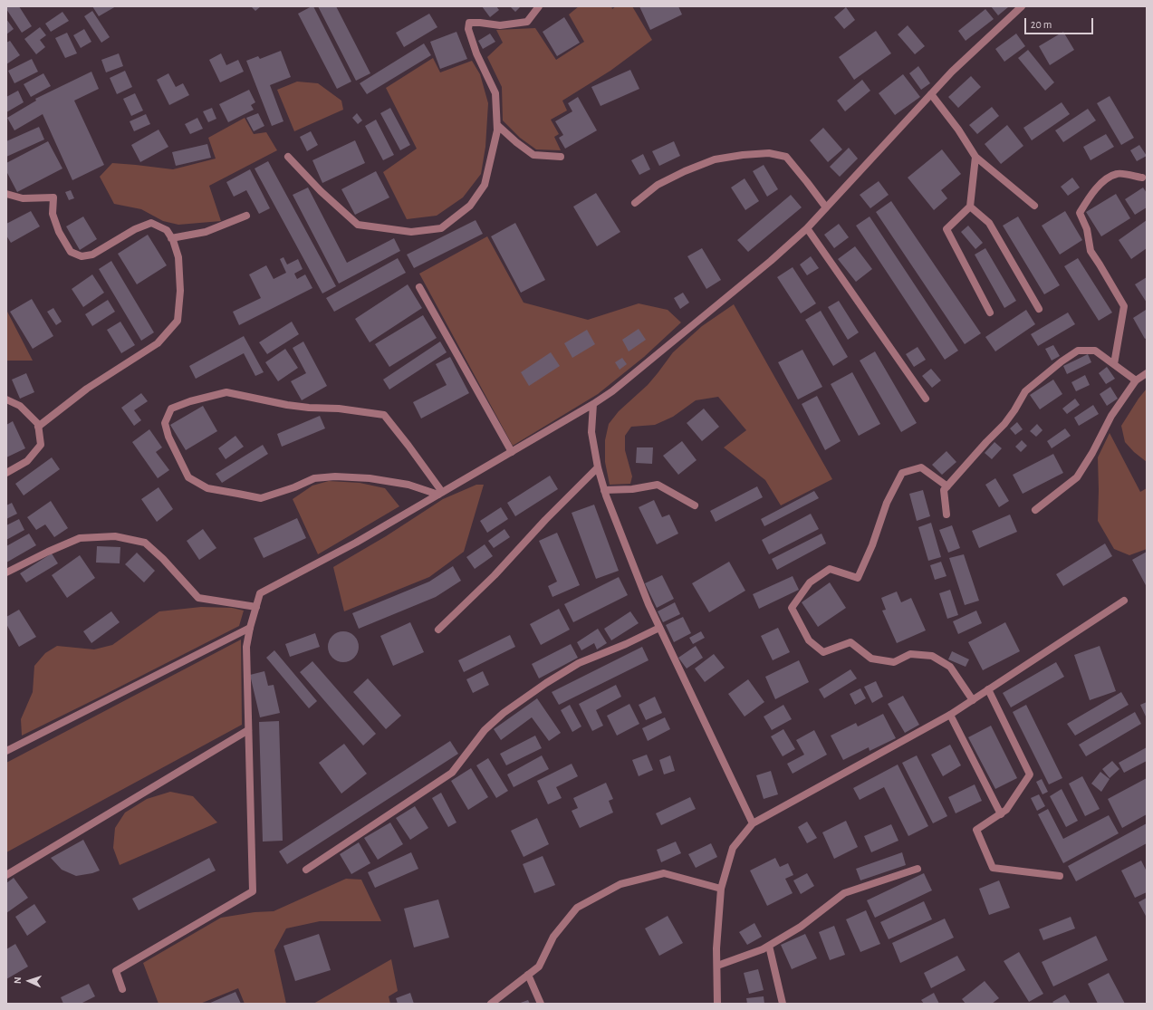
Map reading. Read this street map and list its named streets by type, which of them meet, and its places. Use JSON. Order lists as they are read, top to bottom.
{
  "scale_bar": "20 m",
  "north": "left"
}
